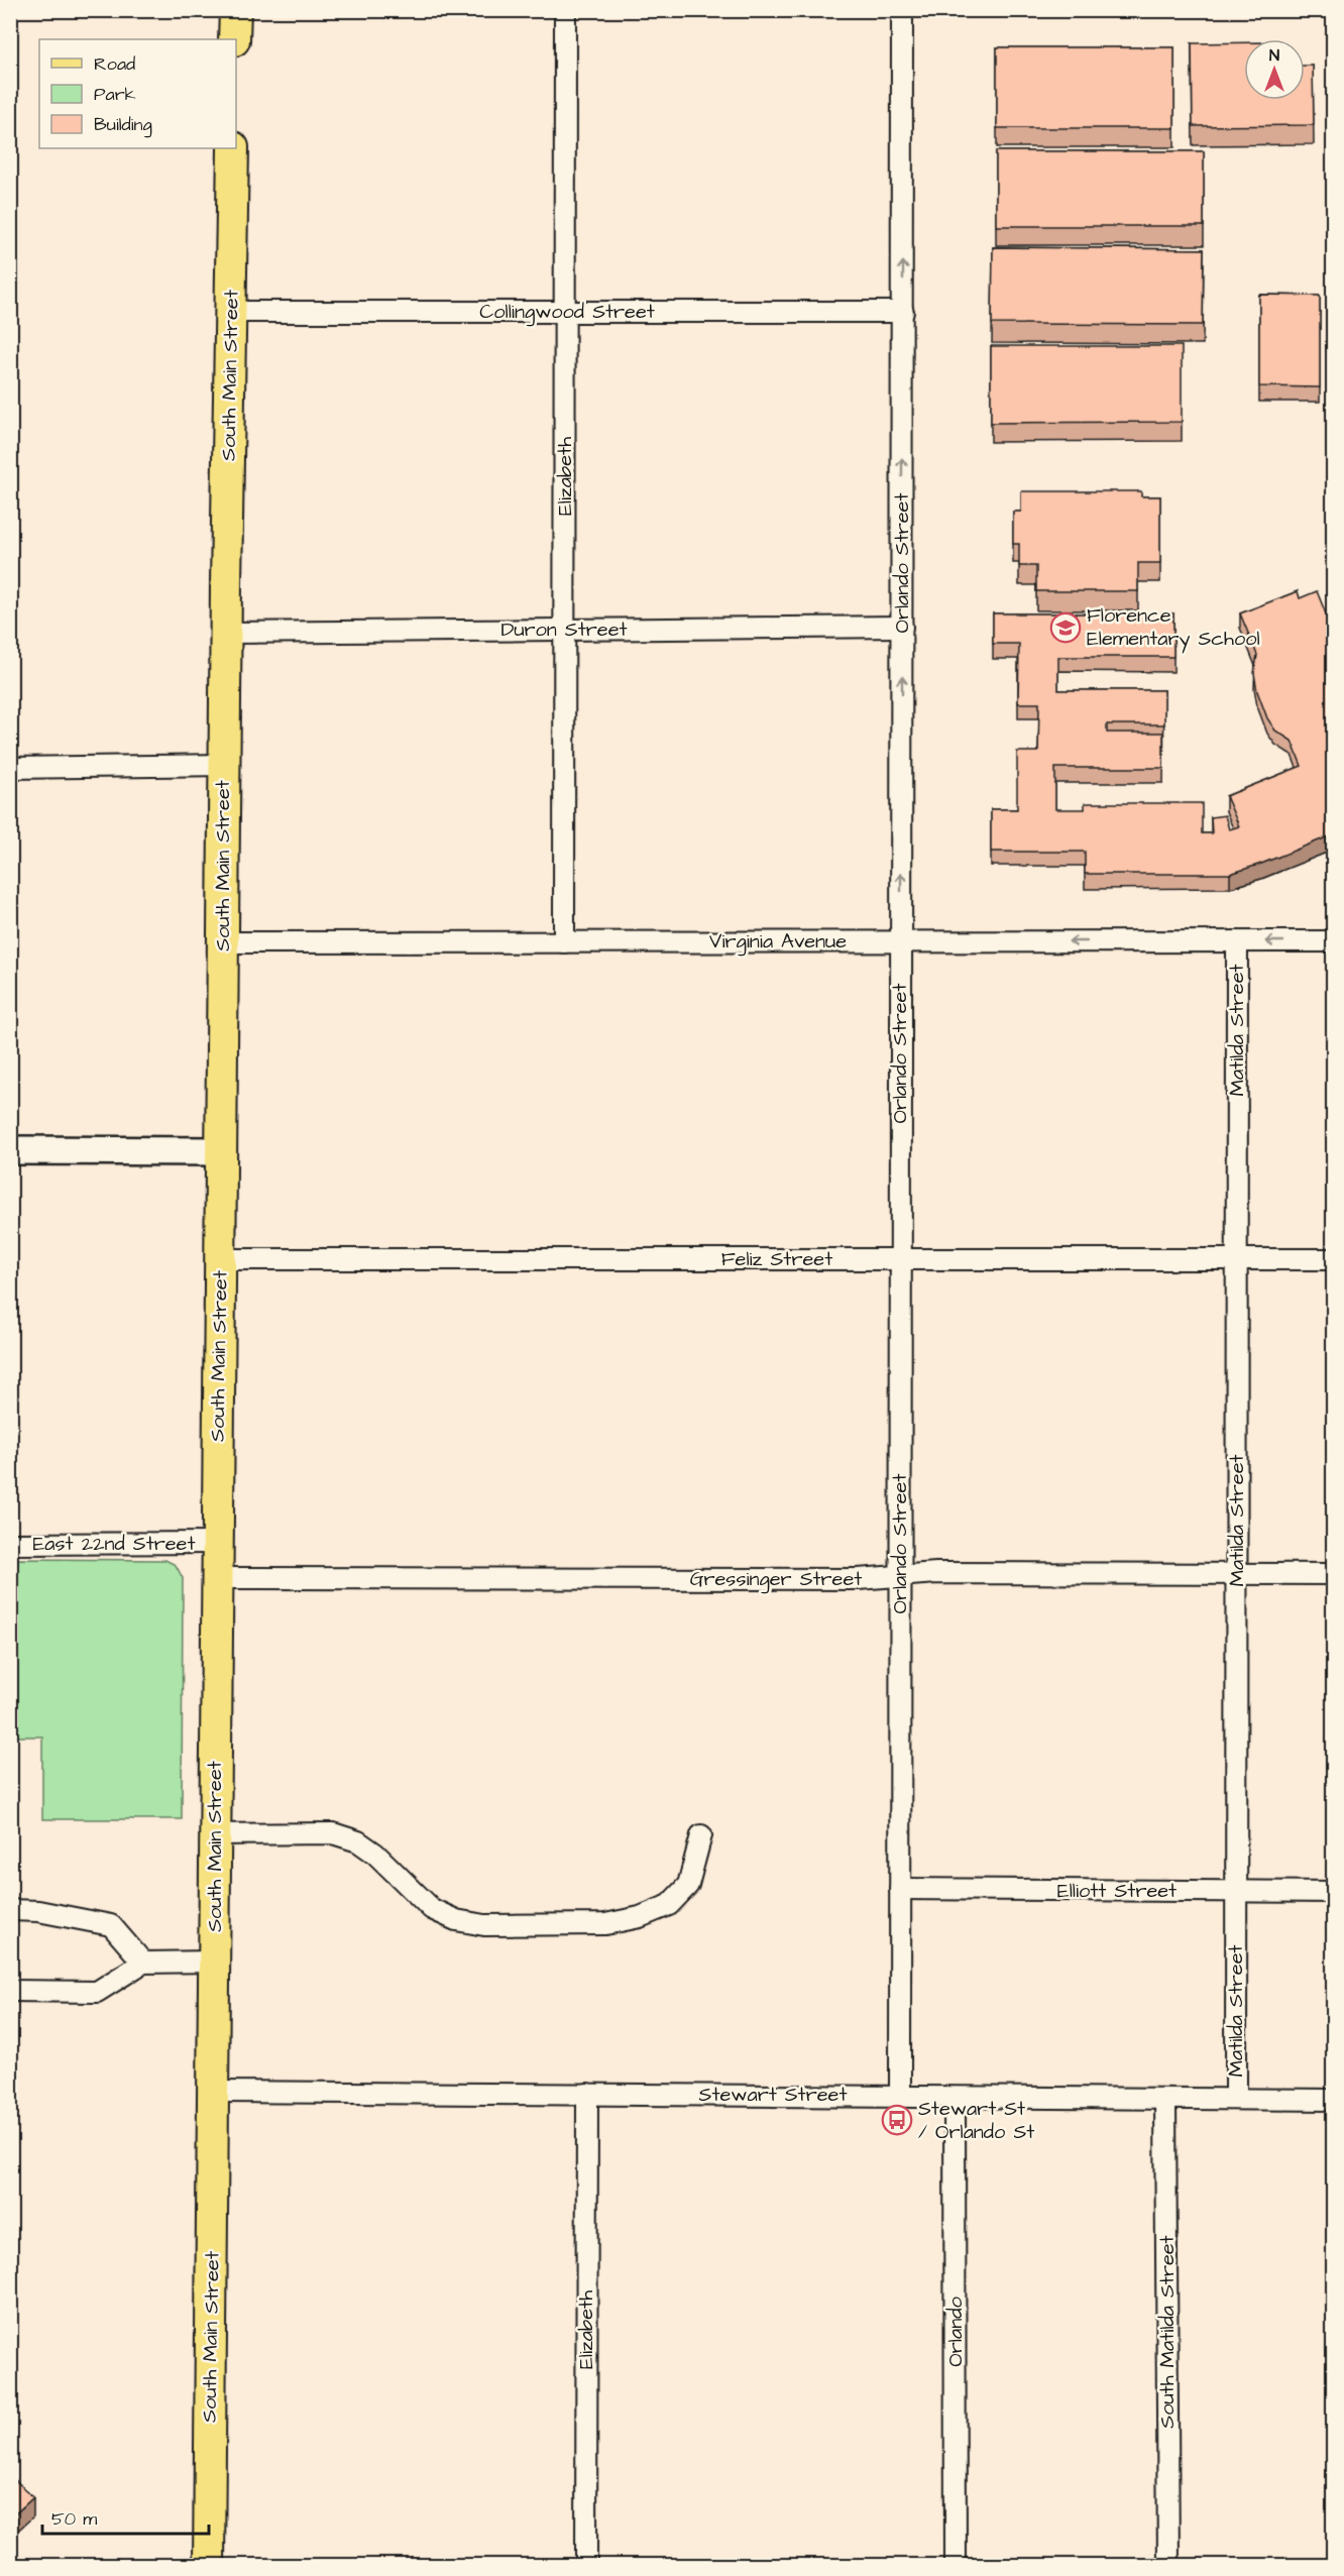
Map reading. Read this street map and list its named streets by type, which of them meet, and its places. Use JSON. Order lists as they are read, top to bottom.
{
  "streets": {
    "main road": ["South Main Street"],
    "street": [
      "Collingwood Street",
      "Elizabeth",
      "Orlando Street",
      "Duron Street",
      "Virginia Avenue",
      "Matilda Street",
      "Feliz Street",
      "East 22nd Street",
      "Gressinger Street",
      "Elliott Street",
      "Stewart Street",
      "Orlando",
      "South Matilda Street"
    ]
  },
  "crossings": [
    ["Collingwood Street", "South Main Street"],
    ["Collingwood Street", "Elizabeth"],
    ["Collingwood Street", "Orlando Street"],
    ["South Main Street", "Duron Street"],
    ["South Main Street", "Virginia Avenue"],
    ["South Main Street", "Feliz Street"],
    ["South Main Street", "East 22nd Street"],
    ["South Main Street", "Gressinger Street"],
    ["South Main Street", "Stewart Street"],
    ["Elizabeth", "Duron Street"],
    ["Elizabeth", "Virginia Avenue"],
    ["Elizabeth", "Stewart Street"],
    ["Orlando Street", "Duron Street"],
    ["Orlando Street", "Virginia Avenue"],
    ["Orlando Street", "Feliz Street"],
    ["Orlando Street", "Gressinger Street"],
    ["Orlando Street", "Elliott Street"],
    ["Orlando Street", "Stewart Street"],
    ["Virginia Avenue", "Matilda Street"],
    ["Matilda Street", "Feliz Street"],
    ["Matilda Street", "Gressinger Street"],
    ["Matilda Street", "Elliott Street"],
    ["Matilda Street", "Stewart Street"],
    ["Stewart Street", "Orlando"],
    ["Stewart Street", "South Matilda Street"]
  ],
  "one_way": ["Orlando Street", "Virginia Avenue"],
  "places": {
    "school or university": ["Florence Elementary School"],
    "bus stop": ["Stewart St / Orlando St"]
  },
  "legend": ["Road", "Park", "Building"],
  "scale_bar": "50 m",
  "north": "top"
}
